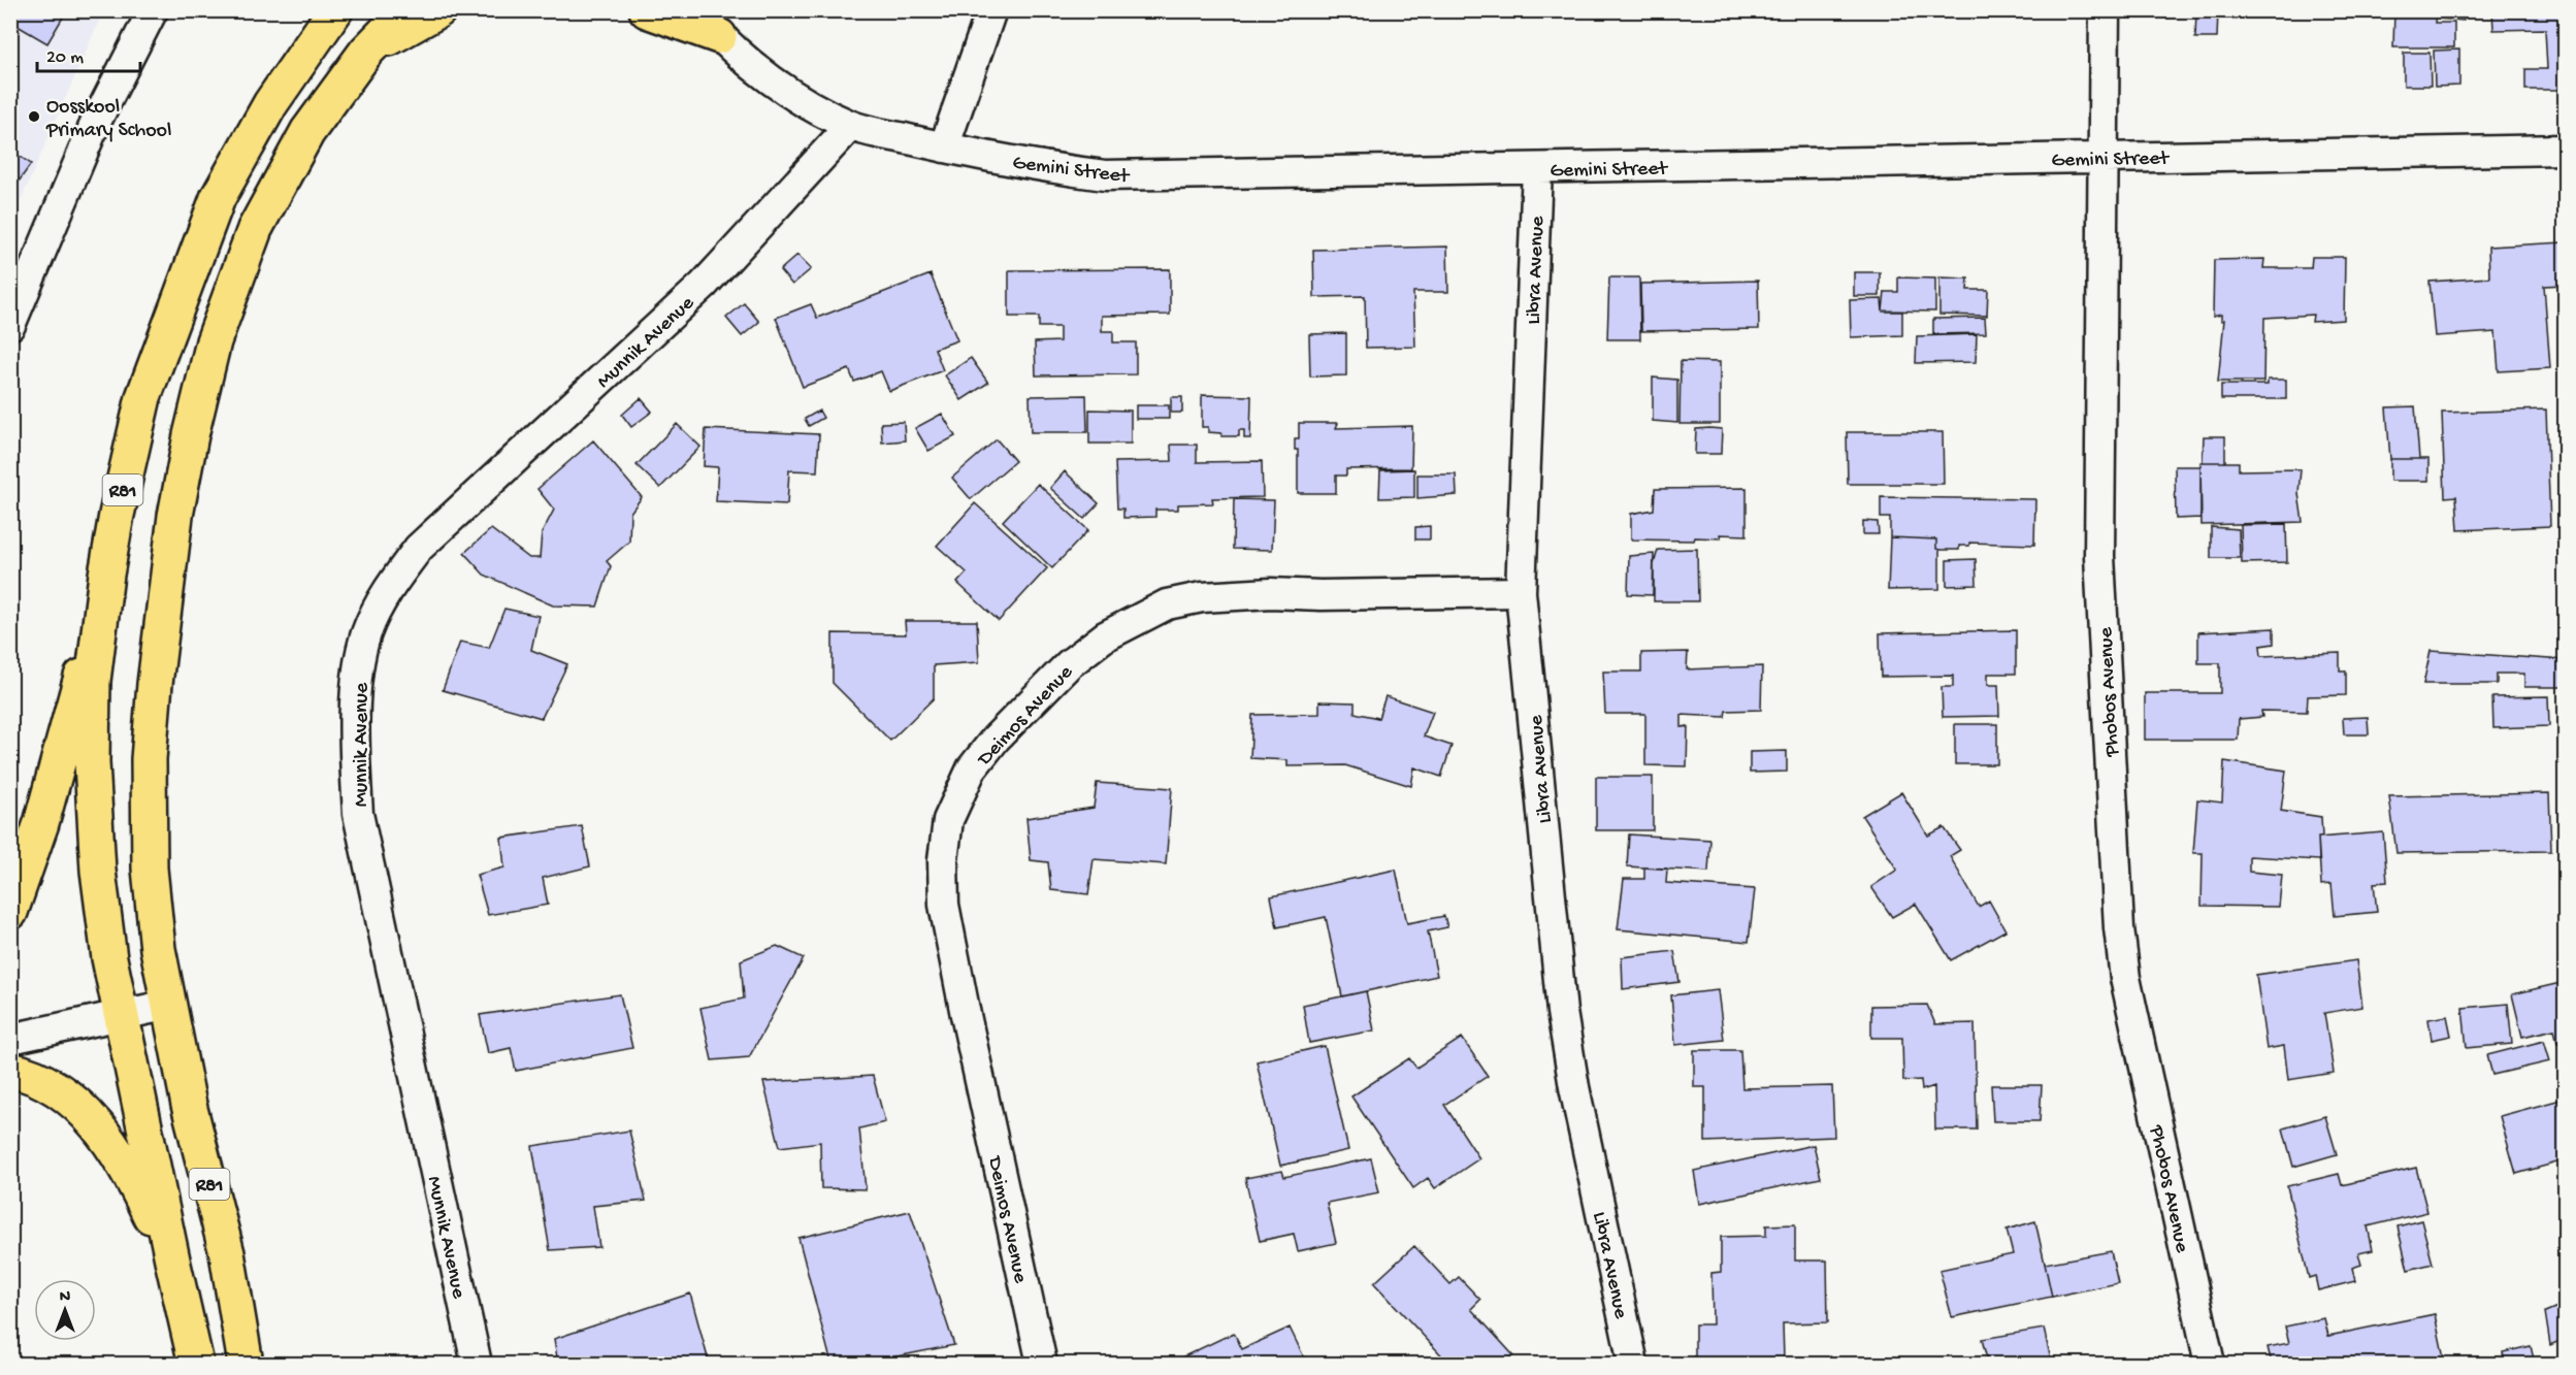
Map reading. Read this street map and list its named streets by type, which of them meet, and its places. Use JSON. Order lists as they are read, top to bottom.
{
  "streets": {
    "main road": ["R81"],
    "street": [
      "Gemini Street",
      "Libra Avenue",
      "Munnik Avenue",
      "Phobos Avenue",
      "Deimos Avenue"
    ]
  },
  "crossings": [
    ["Gemini Street", "Libra Avenue"],
    ["Gemini Street", "Munnik Avenue"],
    ["Gemini Street", "Phobos Avenue"],
    ["Libra Avenue", "Deimos Avenue"]
  ],
  "places": ["Oosskool Primary School"],
  "scale_bar": "20 m",
  "north": "top"
}
